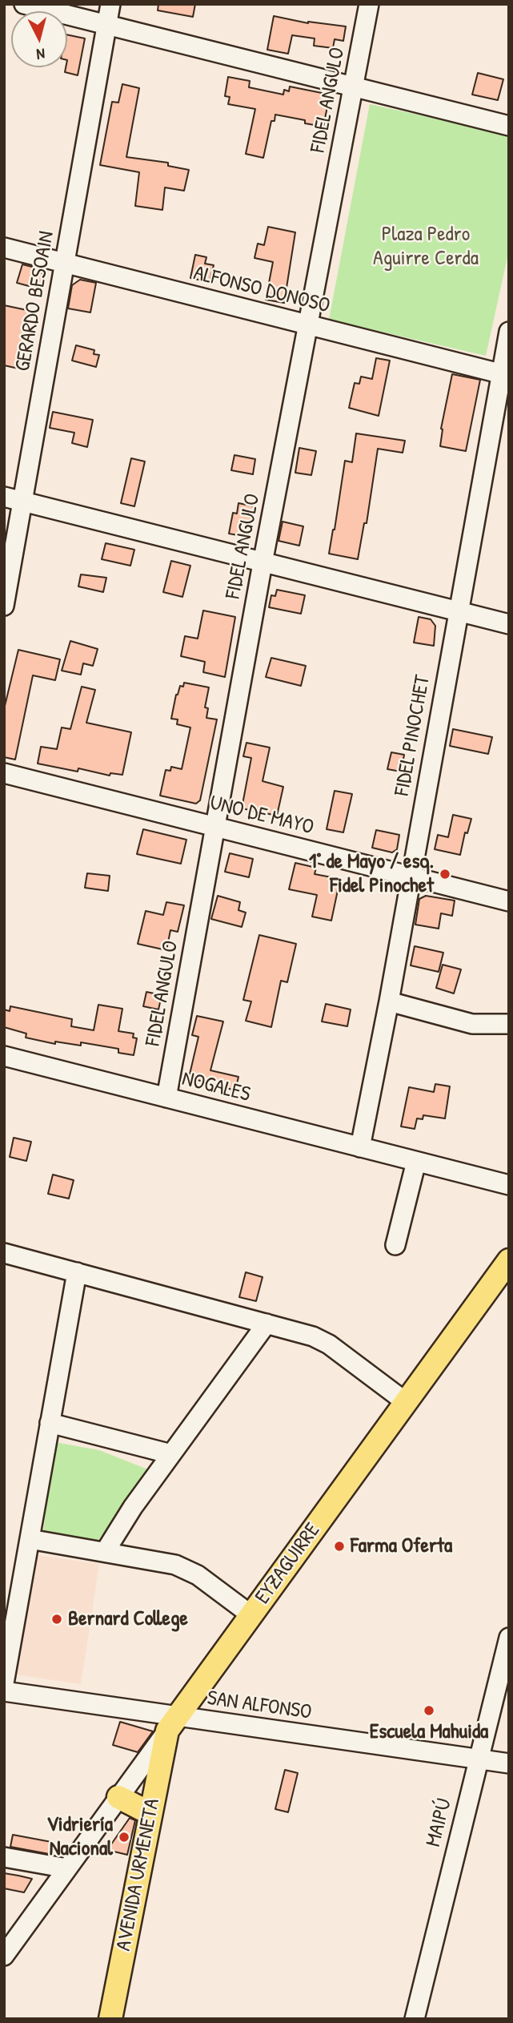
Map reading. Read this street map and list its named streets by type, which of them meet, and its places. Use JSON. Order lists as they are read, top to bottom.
{
  "streets": {
    "main road": ["EYZAGUIRRE", "AVENIDA URMENETA"],
    "street": [
      "FIDEL ANGULO",
      "ALFONSO DONOSO",
      "GERARDO BESOAIN",
      "FIDEL PINOCHET",
      "UNO DE MAYO",
      "NOGALES",
      "SAN ALFONSO",
      "MAIPÚ"
    ]
  },
  "crossings": [
    ["FIDEL ANGULO", "ALFONSO DONOSO"],
    ["FIDEL ANGULO", "UNO DE MAYO"],
    ["FIDEL ANGULO", "NOGALES"],
    ["ALFONSO DONOSO", "GERARDO BESOAIN"],
    ["ALFONSO DONOSO", "FIDEL PINOCHET"],
    ["FIDEL PINOCHET", "UNO DE MAYO"],
    ["FIDEL PINOCHET", "NOGALES"],
    ["EYZAGUIRRE", "SAN ALFONSO"],
    ["EYZAGUIRRE", "AVENIDA URMENETA"],
    ["SAN ALFONSO", "MAIPÚ"],
    ["SAN ALFONSO", "AVENIDA URMENETA"]
  ],
  "parks": ["Plaza Pedro Aguirre Cerda"],
  "places": [
    "1° de Mayo / esq. Fidel Pinochet",
    "Farma Oferta",
    "Bernard College",
    "Escuela Mahuida",
    "Vidriería Nacional"
  ],
  "north": "bottom"
}
